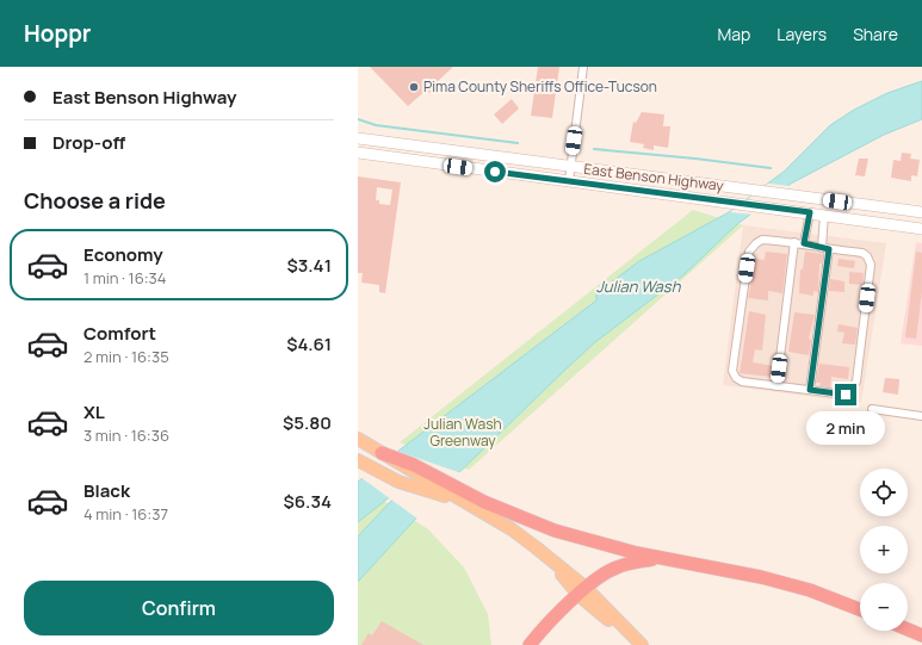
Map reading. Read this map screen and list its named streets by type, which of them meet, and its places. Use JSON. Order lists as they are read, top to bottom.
{
  "streets": {
    "main road": ["East Benson Highway"]
  },
  "water": ["Julian Wash"],
  "parks": ["Julian Wash Greenway"],
  "places": ["Pima County Sheriffs Office-Tucson"],
  "page": {
    "header": "Hoppr",
    "nav": ["Map", "Layers", "Share"],
    "banner": ["East Benson Highway", "Drop-off"],
    "heading": "Choose a ride",
    "list": [
      {
        "name": "Economy",
        "note": "1 min · 16:34",
        "value": "$3.41"
      },
      {
        "name": "Comfort",
        "note": "2 min · 16:35",
        "value": "$4.61"
      },
      {
        "name": "XL",
        "note": "3 min · 16:36",
        "value": "$5.80"
      },
      {
        "name": "Black",
        "note": "4 min · 16:37",
        "value": "$6.34"
      }
    ],
    "bubble": "2 min",
    "map_buttons": ["+", "−"],
    "buttons": "Confirm"
  }
}
